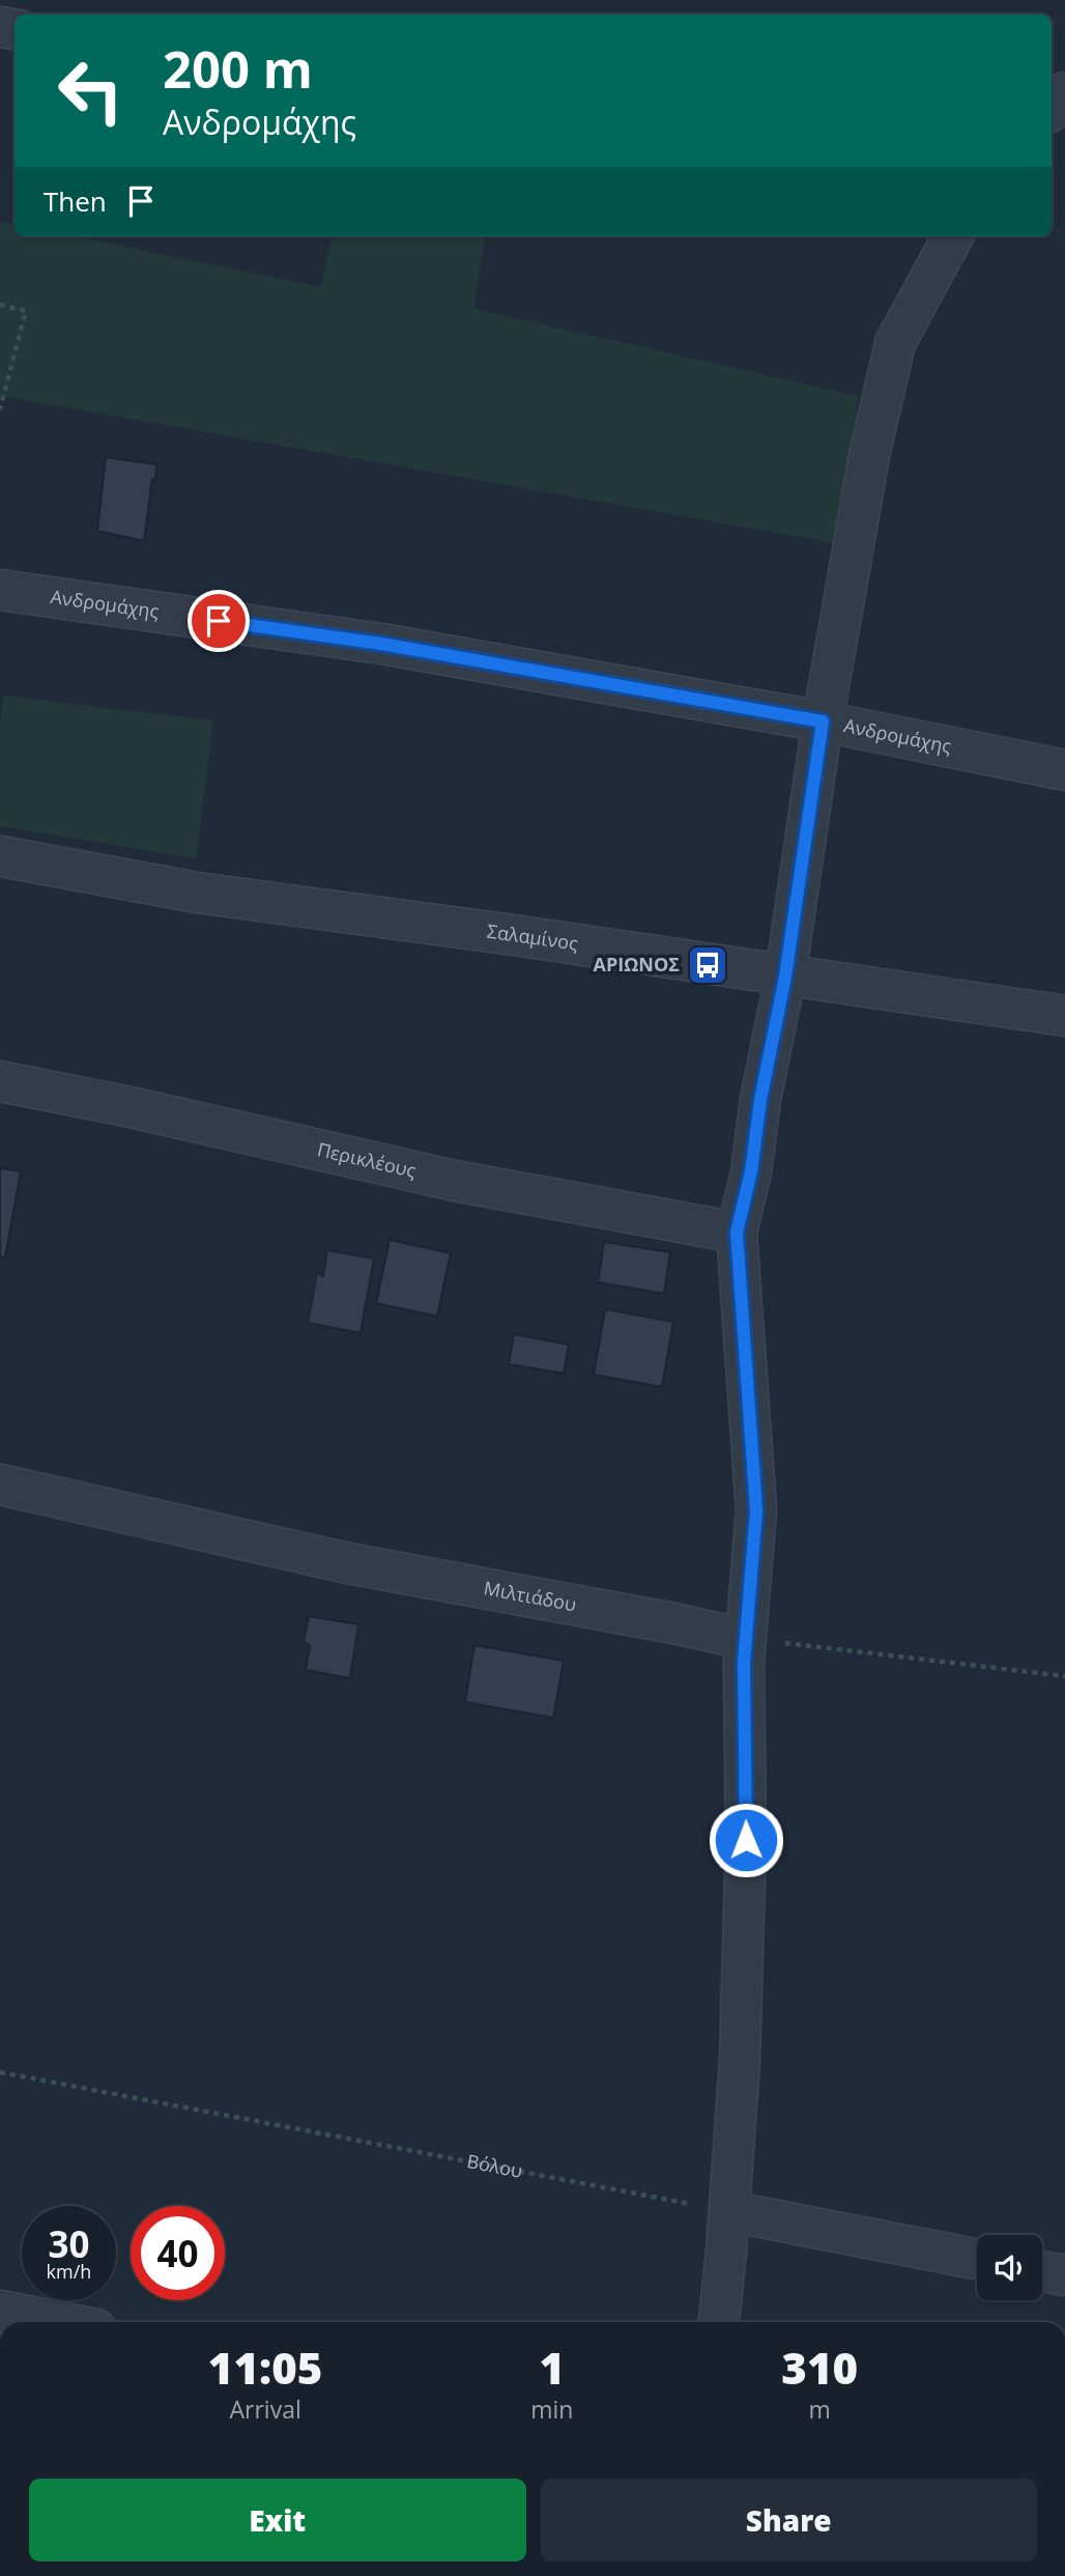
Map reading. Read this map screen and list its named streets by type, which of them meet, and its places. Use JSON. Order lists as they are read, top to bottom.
{
  "streets": {
    "street": [
      "Ανδρομάχης",
      "Σαλαμίνος",
      "Περικλέους",
      "Μιλτιάδου"
    ],
    "path": ["Βόλου"]
  },
  "places": {
    "bus stop": ["ΑΡΙΩΝΟΣ"]
  },
  "page": {
    "turn": ["200 m", "Ανδρομάχης"],
    "then": "Then",
    "speed": "30 km/h",
    "limit": "40",
    "eta": [
      "11:05",
      "Arrival",
      "1",
      "min",
      "310",
      "m"
    ],
    "buttons": ["Exit", "Share"]
  }
}
